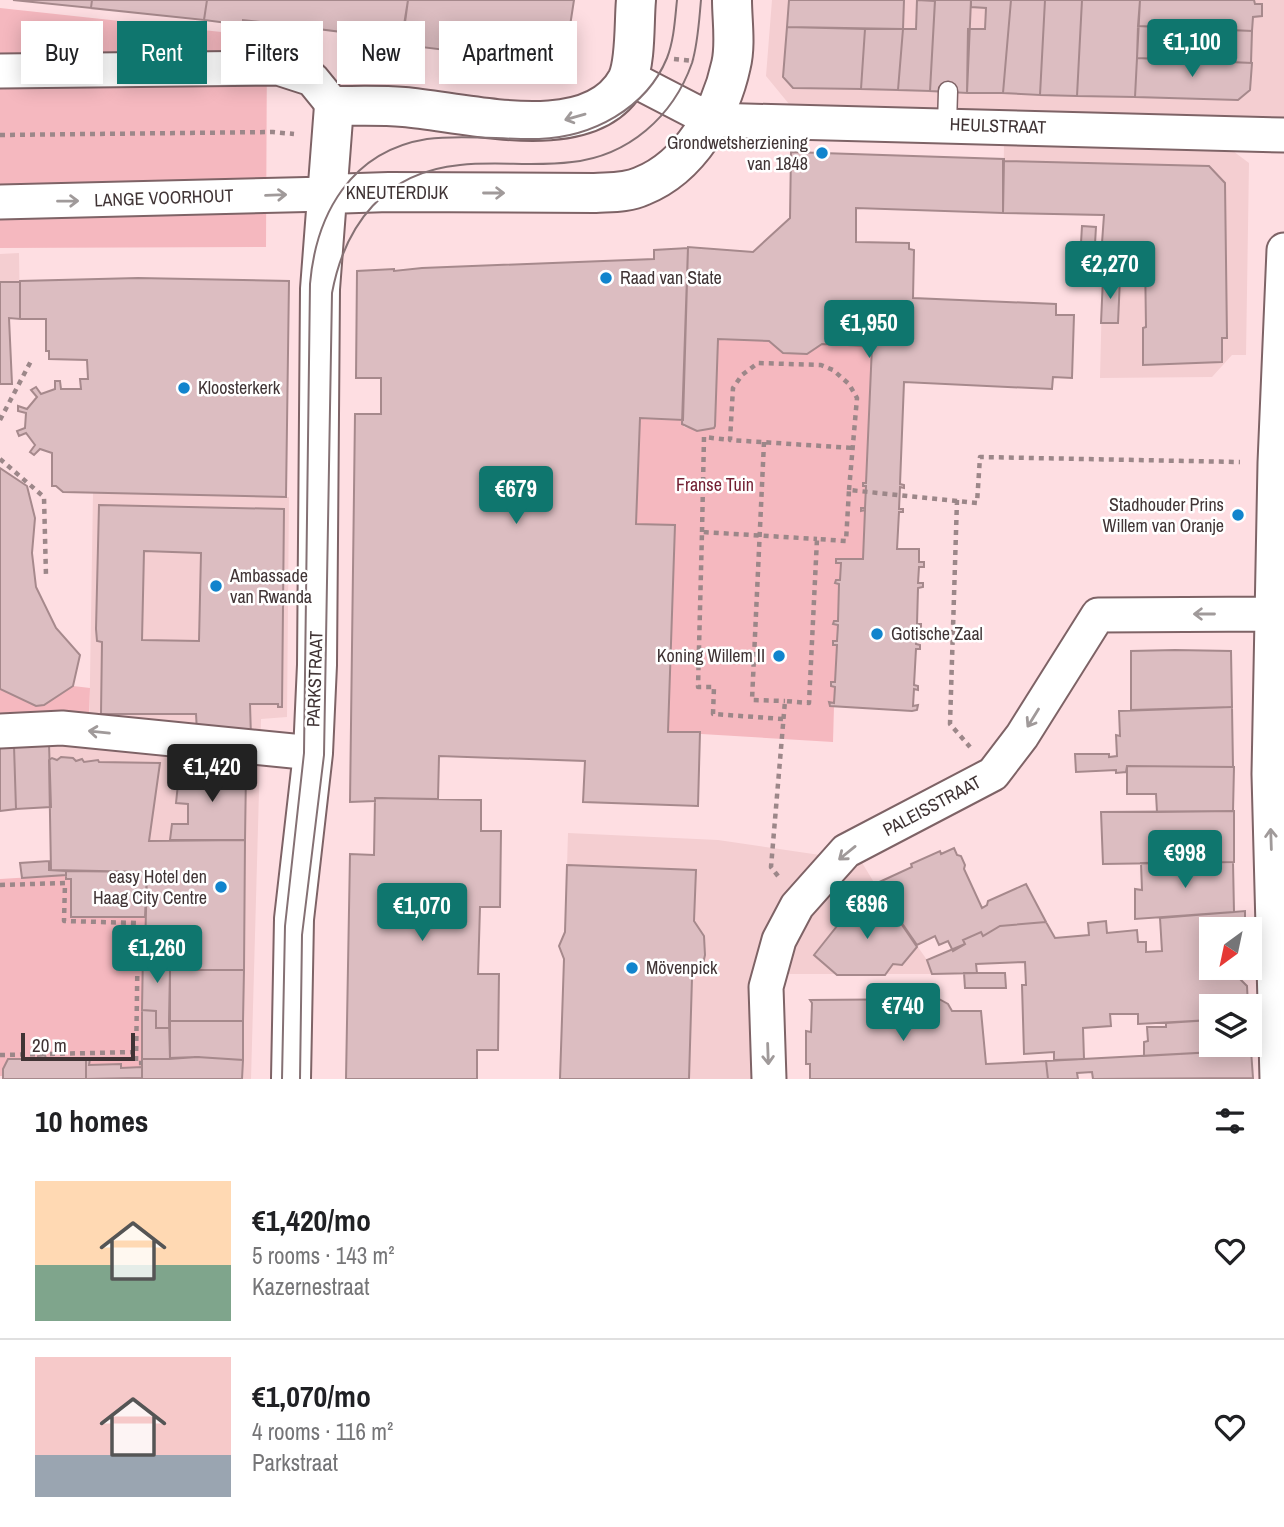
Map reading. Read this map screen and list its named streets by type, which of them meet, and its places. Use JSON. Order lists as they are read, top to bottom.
{
  "streets": {
    "street": [
      "HEULSTRAAT",
      "KNEUTERDIJK",
      "LANGE VOORHOUT",
      "PARKSTRAAT",
      "PALEISSTRAAT"
    ]
  },
  "crossings": [
    ["HEULSTRAAT", "KNEUTERDIJK"],
    ["KNEUTERDIJK", "LANGE VOORHOUT"],
    ["KNEUTERDIJK", "PARKSTRAAT"],
    ["LANGE VOORHOUT", "PARKSTRAAT"]
  ],
  "one_way": ["PALEISSTRAAT"],
  "parks": ["Franse Tuin"],
  "places": [
    "Grondwetsherziening van 1848",
    "Raad van State",
    "Kloosterkerk",
    "Stadhouder Prins Willem van Oranje",
    "Ambassade van Rwanda",
    "Gotische Zaal",
    "Koning Willem II",
    "easy Hotel den Haag City Centre",
    "Mövenpick"
  ],
  "scale_bar": "20 m",
  "north": "bottom left",
  "page": {
    "price": [
      "€1,100",
      "€2,270",
      "€1,950",
      "€679",
      "€1,420",
      "€998",
      "€896",
      "€1,070",
      "€1,260",
      "€740"
    ],
    "chip": [
      "Buy",
      "Rent",
      "Filters",
      "New",
      "Apartment"
    ],
    "scale": "20 m",
    "heading": "10 homes",
    "list": [
      {
        "name": "€1,420/mo",
        "note": "5 rooms · 143 m² · Kazernestraat"
      },
      {
        "name": "€1,070/mo",
        "note": "4 rooms · 116 m² · Parkstraat"
      }
    ]
  }
}
